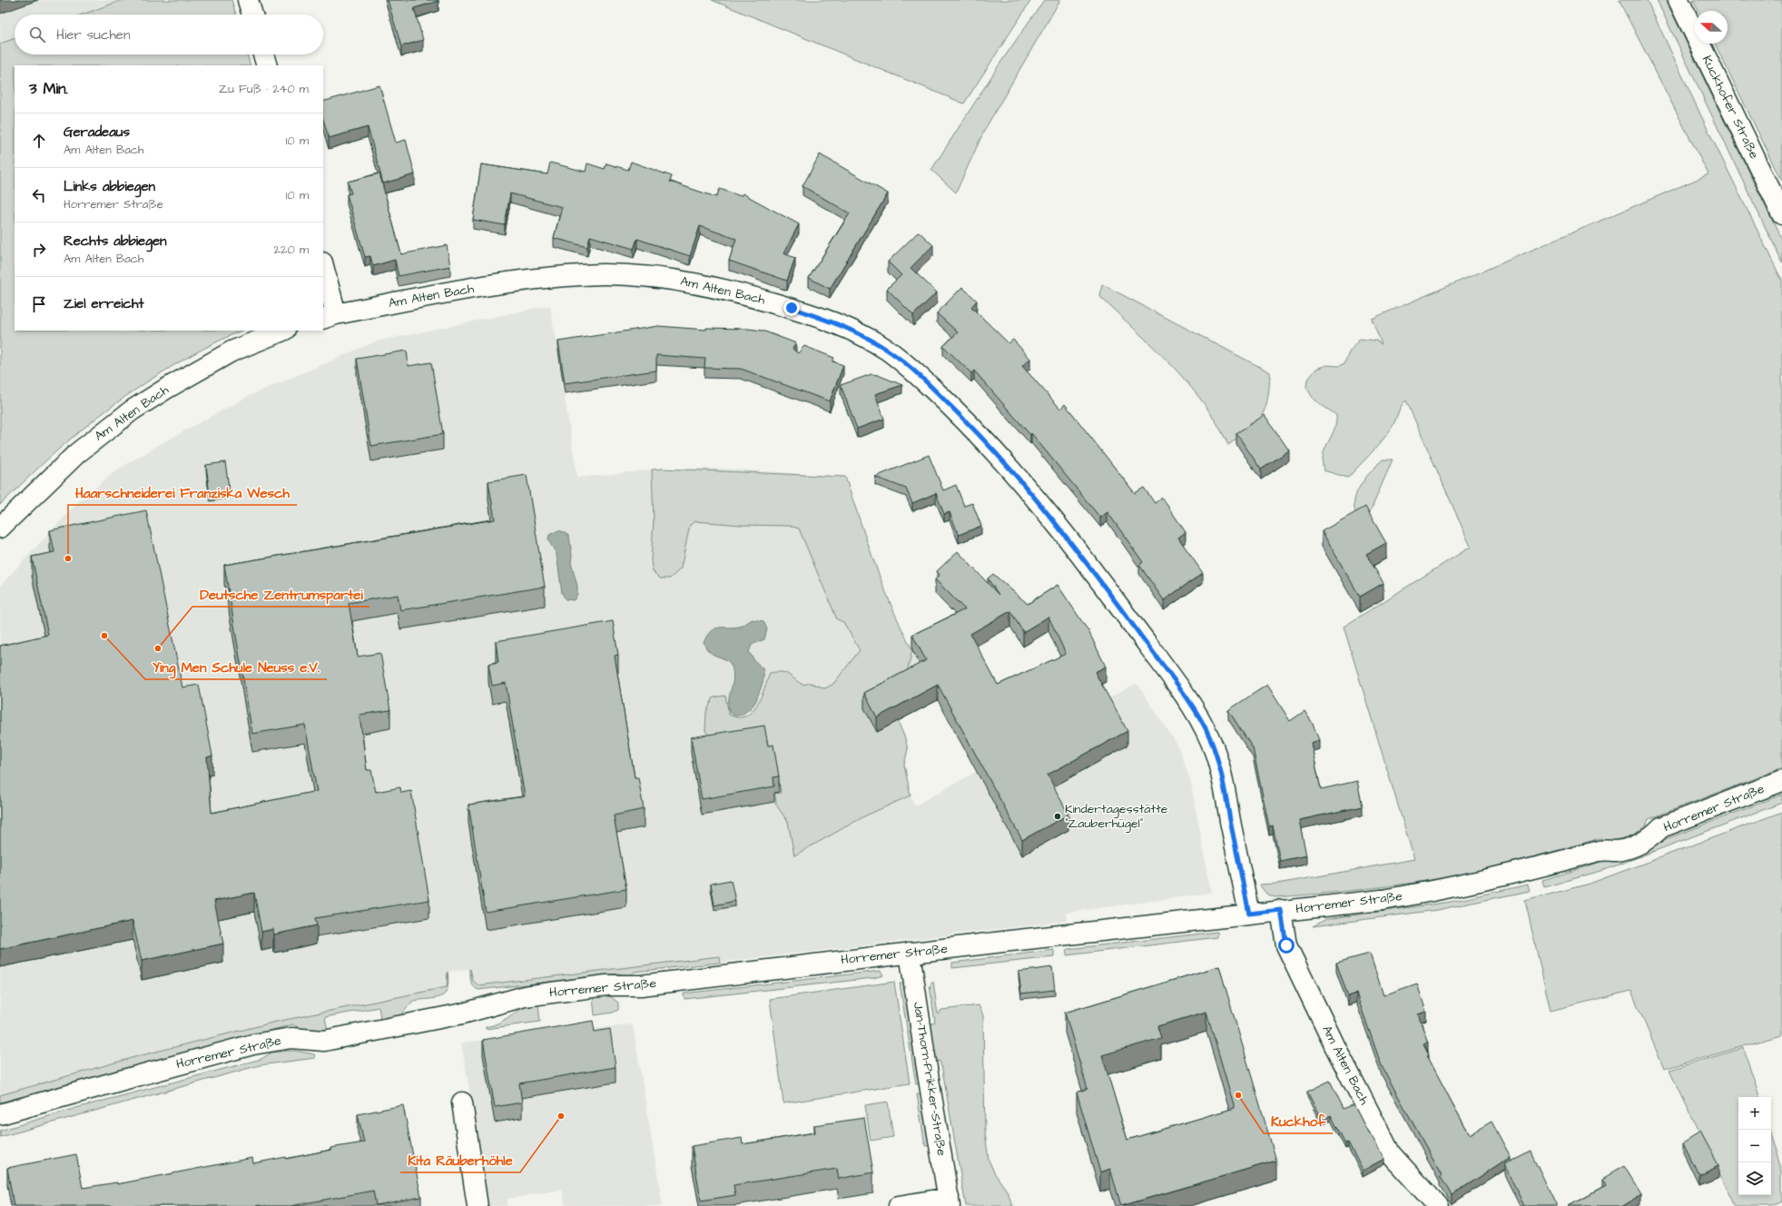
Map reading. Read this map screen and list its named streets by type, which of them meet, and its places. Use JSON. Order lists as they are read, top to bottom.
{
  "streets": {
    "street": [
      "Kuckhofer Straße",
      "Am Alten Bach",
      "Horremer Straße",
      "Jan-Thorn-Prikker-Straße"
    ]
  },
  "crossings": [
    ["Am Alten Bach", "Horremer Straße"],
    ["Horremer Straße", "Jan-Thorn-Prikker-Straße"]
  ],
  "places": [
    "Haarschneiderei Franziska Wesch",
    "Ying Men Schule Neuss e.V.",
    "Deutsche Zentrumspartei",
    "Kindertagesstätte \"Zauberhügel\"",
    "Kuckhof",
    "Kita Räuberhöhle"
  ],
  "north": "left",
  "page": {
    "search": "Hier suchen",
    "heading": ["3 Min.", "Zu Fuß · 240 m"],
    "list": [
      ["Geradeaus", "Am Alten Bach", "10 m"],
      ["Links abbiegen", "Horremer Straße", "10 m"],
      ["Rechts abbiegen", "Am Alten Bach", "220 m"],
      "Ziel erreicht"
    ],
    "map_buttons": ["+", "−"]
  }
}
